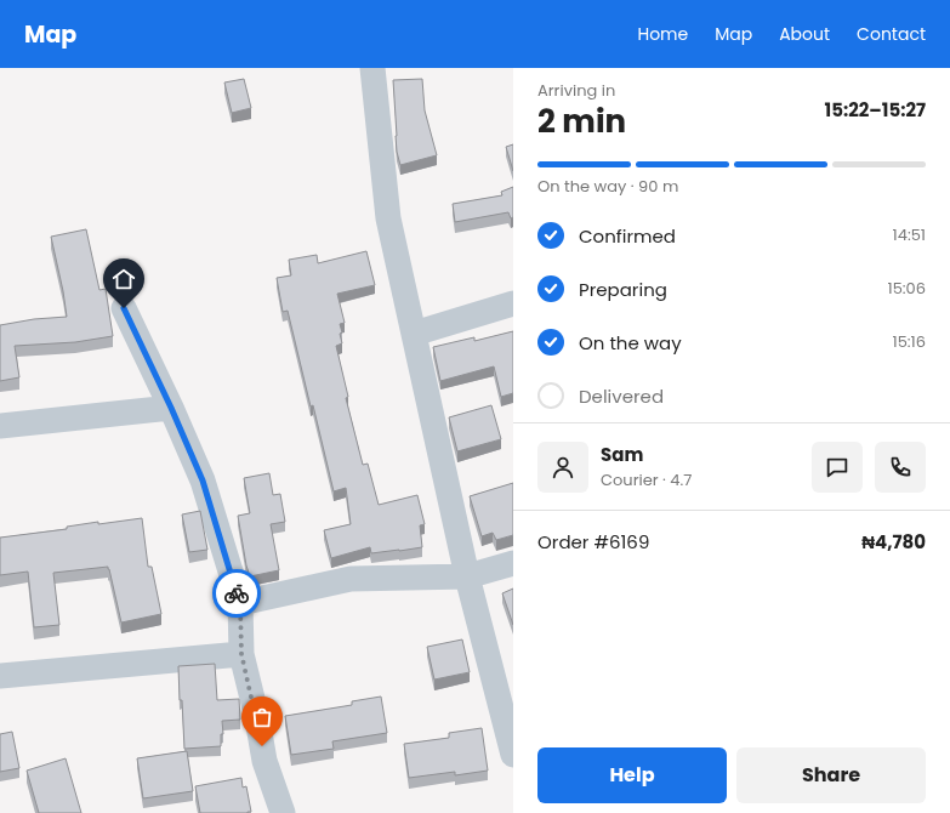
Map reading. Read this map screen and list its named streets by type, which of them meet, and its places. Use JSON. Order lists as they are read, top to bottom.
{
  "page": {
    "header": "Map",
    "nav": [
      "Home",
      "Map",
      "About",
      "Contact"
    ],
    "heading": ["2 min", "Arriving in", "15:22–15:27"],
    "panel": [
      "Sam",
      "Courier · 4.7",
      "Order #6169",
      "₦4,780"
    ],
    "bar": "On the way · 90 m",
    "list": [
      ["Confirmed", "14:51"],
      ["Preparing", "15:06"],
      ["On the way", "15:16"],
      "Delivered"
    ],
    "buttons": ["Help", "Share"]
  }
}
